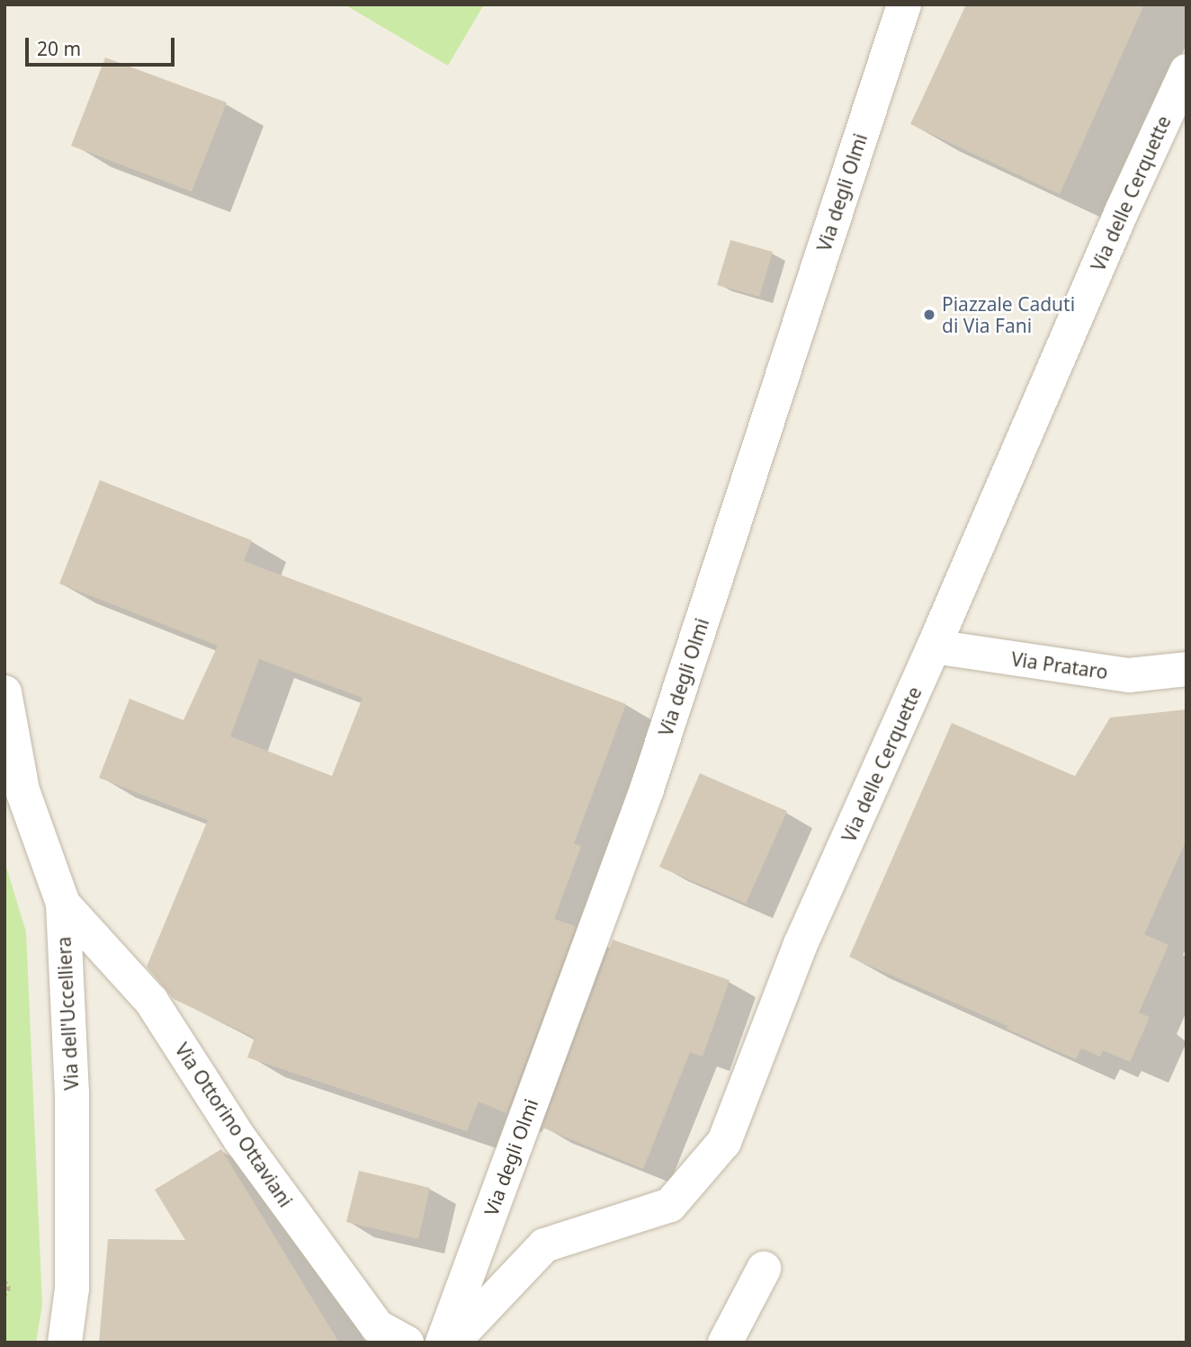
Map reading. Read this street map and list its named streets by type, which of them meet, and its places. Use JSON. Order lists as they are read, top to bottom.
{
  "streets": {
    "street": [
      "Via degli Olmi",
      "Via delle Cerquette",
      "Via Prataro",
      "Via dell'Uccelliera",
      "Via Ottorino Ottaviani"
    ]
  },
  "crossings": [
    ["Via delle Cerquette", "Via Prataro"],
    ["Via dell'Uccelliera", "Via Ottorino Ottaviani"]
  ],
  "places": ["Piazzale Caduti di Via Fani"],
  "scale_bar": "20 m"
}
